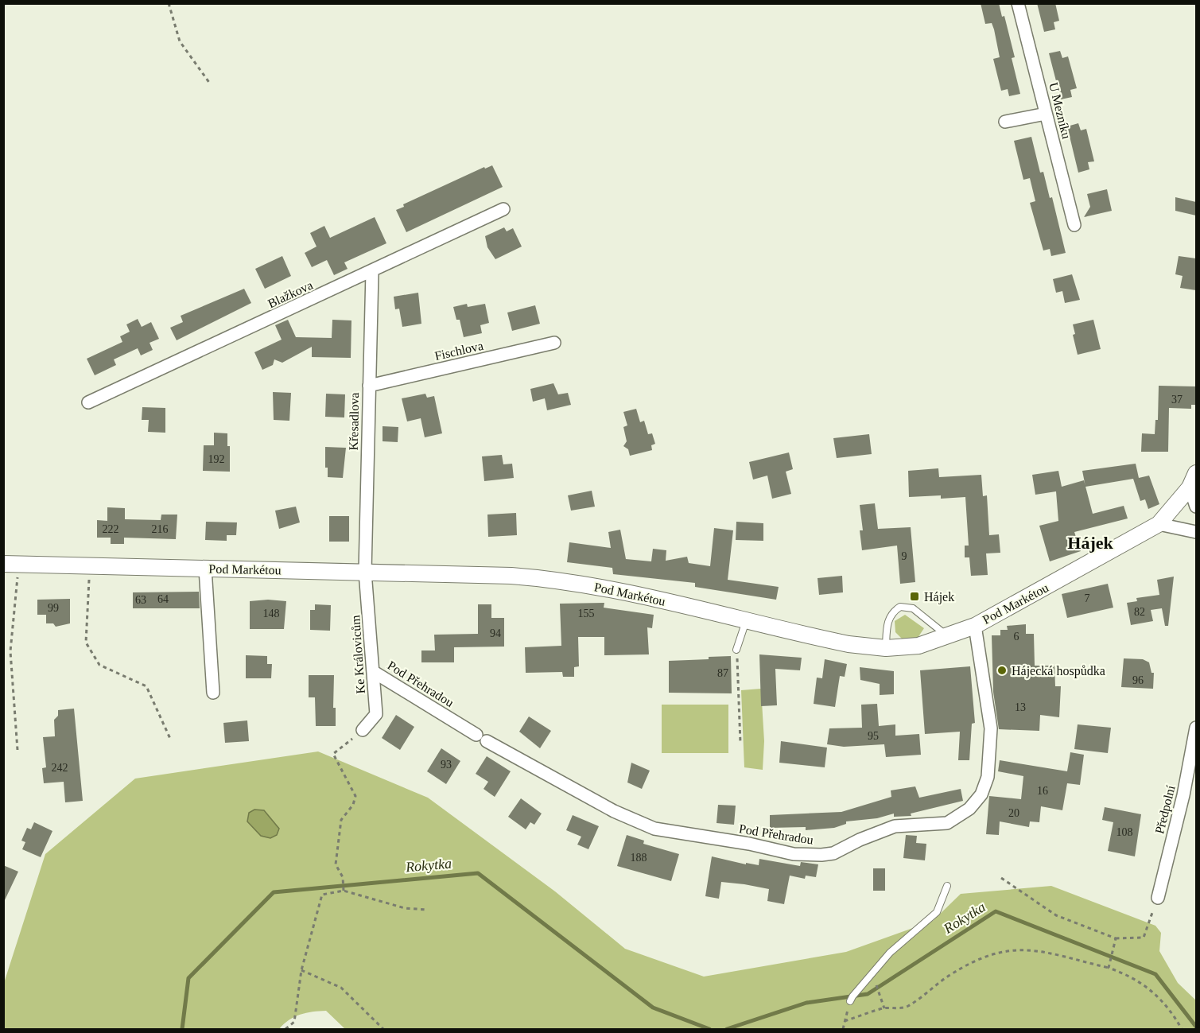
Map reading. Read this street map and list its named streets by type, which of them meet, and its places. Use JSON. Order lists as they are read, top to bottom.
{
  "streets": {
    "street": [
      "U Mezníku",
      "Blažkova",
      "Fischlova",
      "Křesadlova",
      "Pod Markétou",
      "Ke Královicům",
      "Pod Přehradou",
      "Předpolní"
    ]
  },
  "crossings": [
    ["Blažkova", "Křesadlova"],
    ["Fischlova", "Křesadlova"],
    ["Křesadlova", "Pod Markétou"],
    ["Křesadlova", "Ke Královicům"],
    ["Pod Markétou", "Ke Královicům"],
    ["Pod Markétou", "Pod Přehradou"],
    ["Ke Královicům", "Pod Přehradou"]
  ],
  "districts": ["Hájek"],
  "water": ["Rokytka"],
  "places": {
    "transit": ["Hájek"],
    "other": ["Hájecká hospůdka"]
  },
  "house_numbers": [
    "37",
    "192",
    "222",
    "216",
    "9",
    "7",
    "64",
    "63",
    "99",
    "82",
    "148",
    "155",
    "94",
    "6",
    "87",
    "96",
    "13",
    "95",
    "93",
    "242",
    "16",
    "20",
    "108",
    "188"
  ]
}
